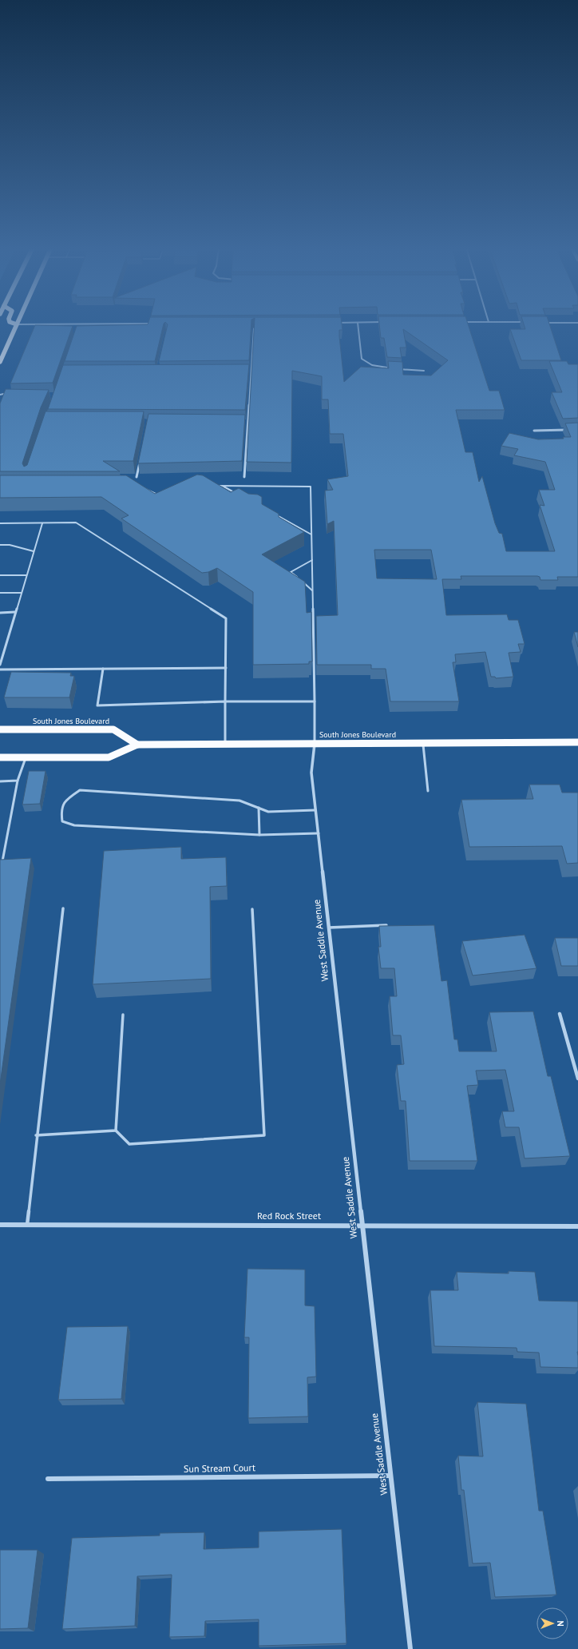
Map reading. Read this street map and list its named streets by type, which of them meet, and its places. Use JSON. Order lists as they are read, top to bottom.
{
  "streets": {
    "main road": ["South Jones Boulevard"],
    "street": ["West Saddle Avenue", "Red Rock Street", "Sun Stream Court"]
  },
  "crossings": [
    ["South Jones Boulevard", "West Saddle Avenue"],
    ["West Saddle Avenue", "Red Rock Street"],
    ["West Saddle Avenue", "Sun Stream Court"]
  ],
  "north": "right"
}
